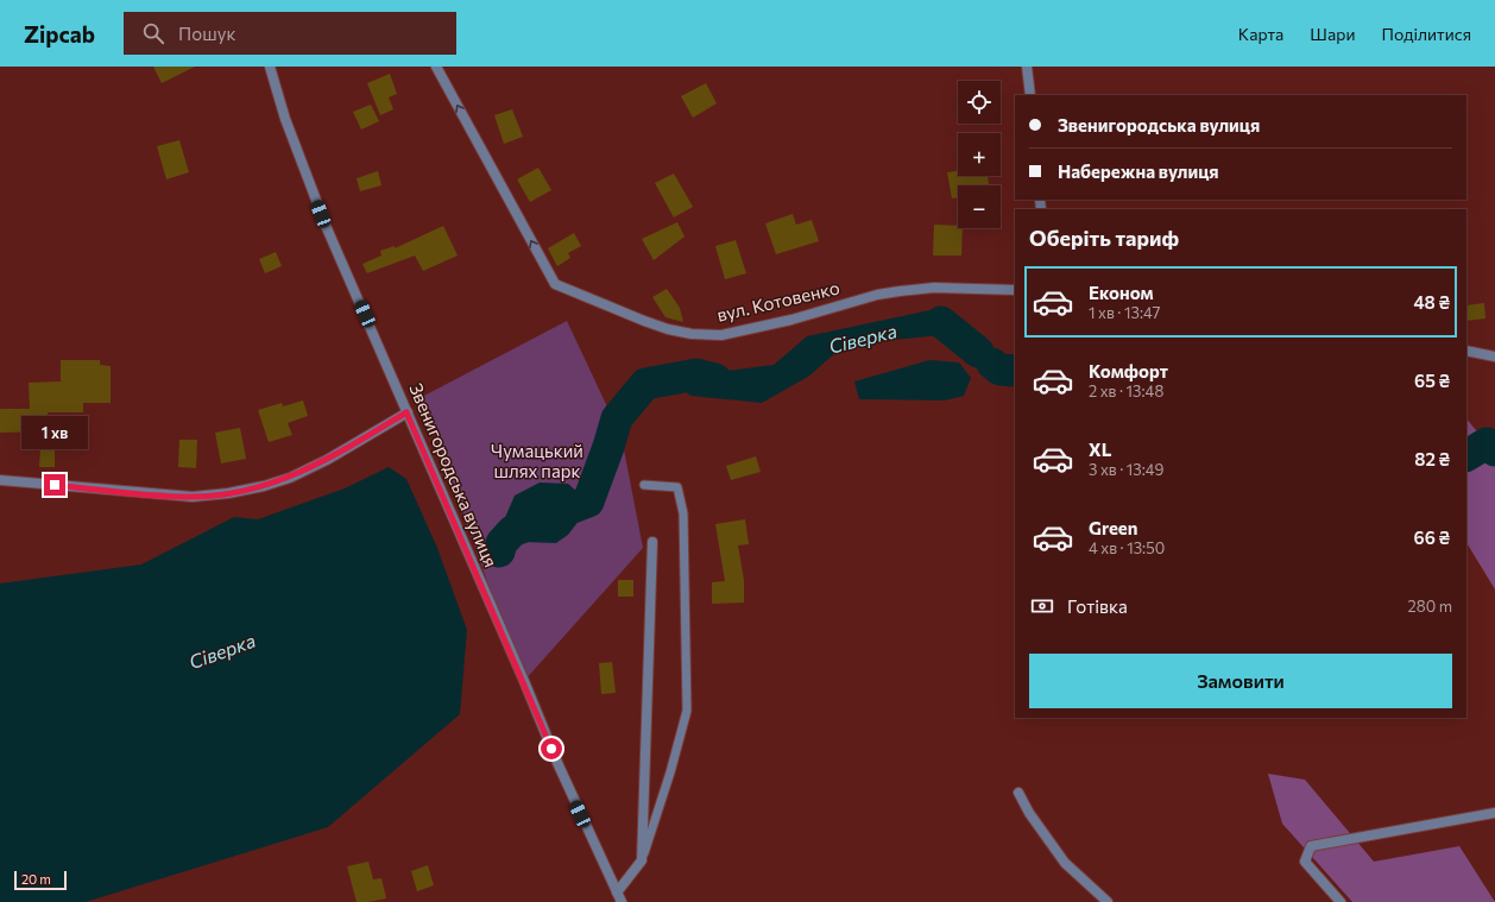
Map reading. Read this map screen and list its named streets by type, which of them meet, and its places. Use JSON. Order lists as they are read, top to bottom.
{
  "streets": {
    "street": ["вул. Котовенко", "Звенигородська вулиця"]
  },
  "one_way": ["вул. Котовенко"],
  "water": ["Сіверка"],
  "parks": ["Чумацький шлях парк"],
  "scale_bar": "20 m",
  "page": {
    "header": "Zipcab",
    "search": "Пошук",
    "nav": ["Карта", "Шари", "Поділитися"],
    "map_buttons": ["+", "−"],
    "banner": ["Звенигородська вулиця", "Набережна вулиця"],
    "heading": "Оберіть тариф",
    "list": [
      {
        "name": "Економ",
        "note": "1 хв · 13:47",
        "value": "48 ₴"
      },
      {
        "name": "Комфорт",
        "note": "2 хв · 13:48",
        "value": "65 ₴"
      },
      {
        "name": "XL",
        "note": "3 хв · 13:49",
        "value": "82 ₴"
      },
      {
        "name": "Green",
        "note": "4 хв · 13:50",
        "value": "66 ₴"
      }
    ],
    "bubble": "1 хв",
    "pay": ["Готівка", "280 m"],
    "buttons": "Замовити",
    "scale": "20 m"
  }
}
